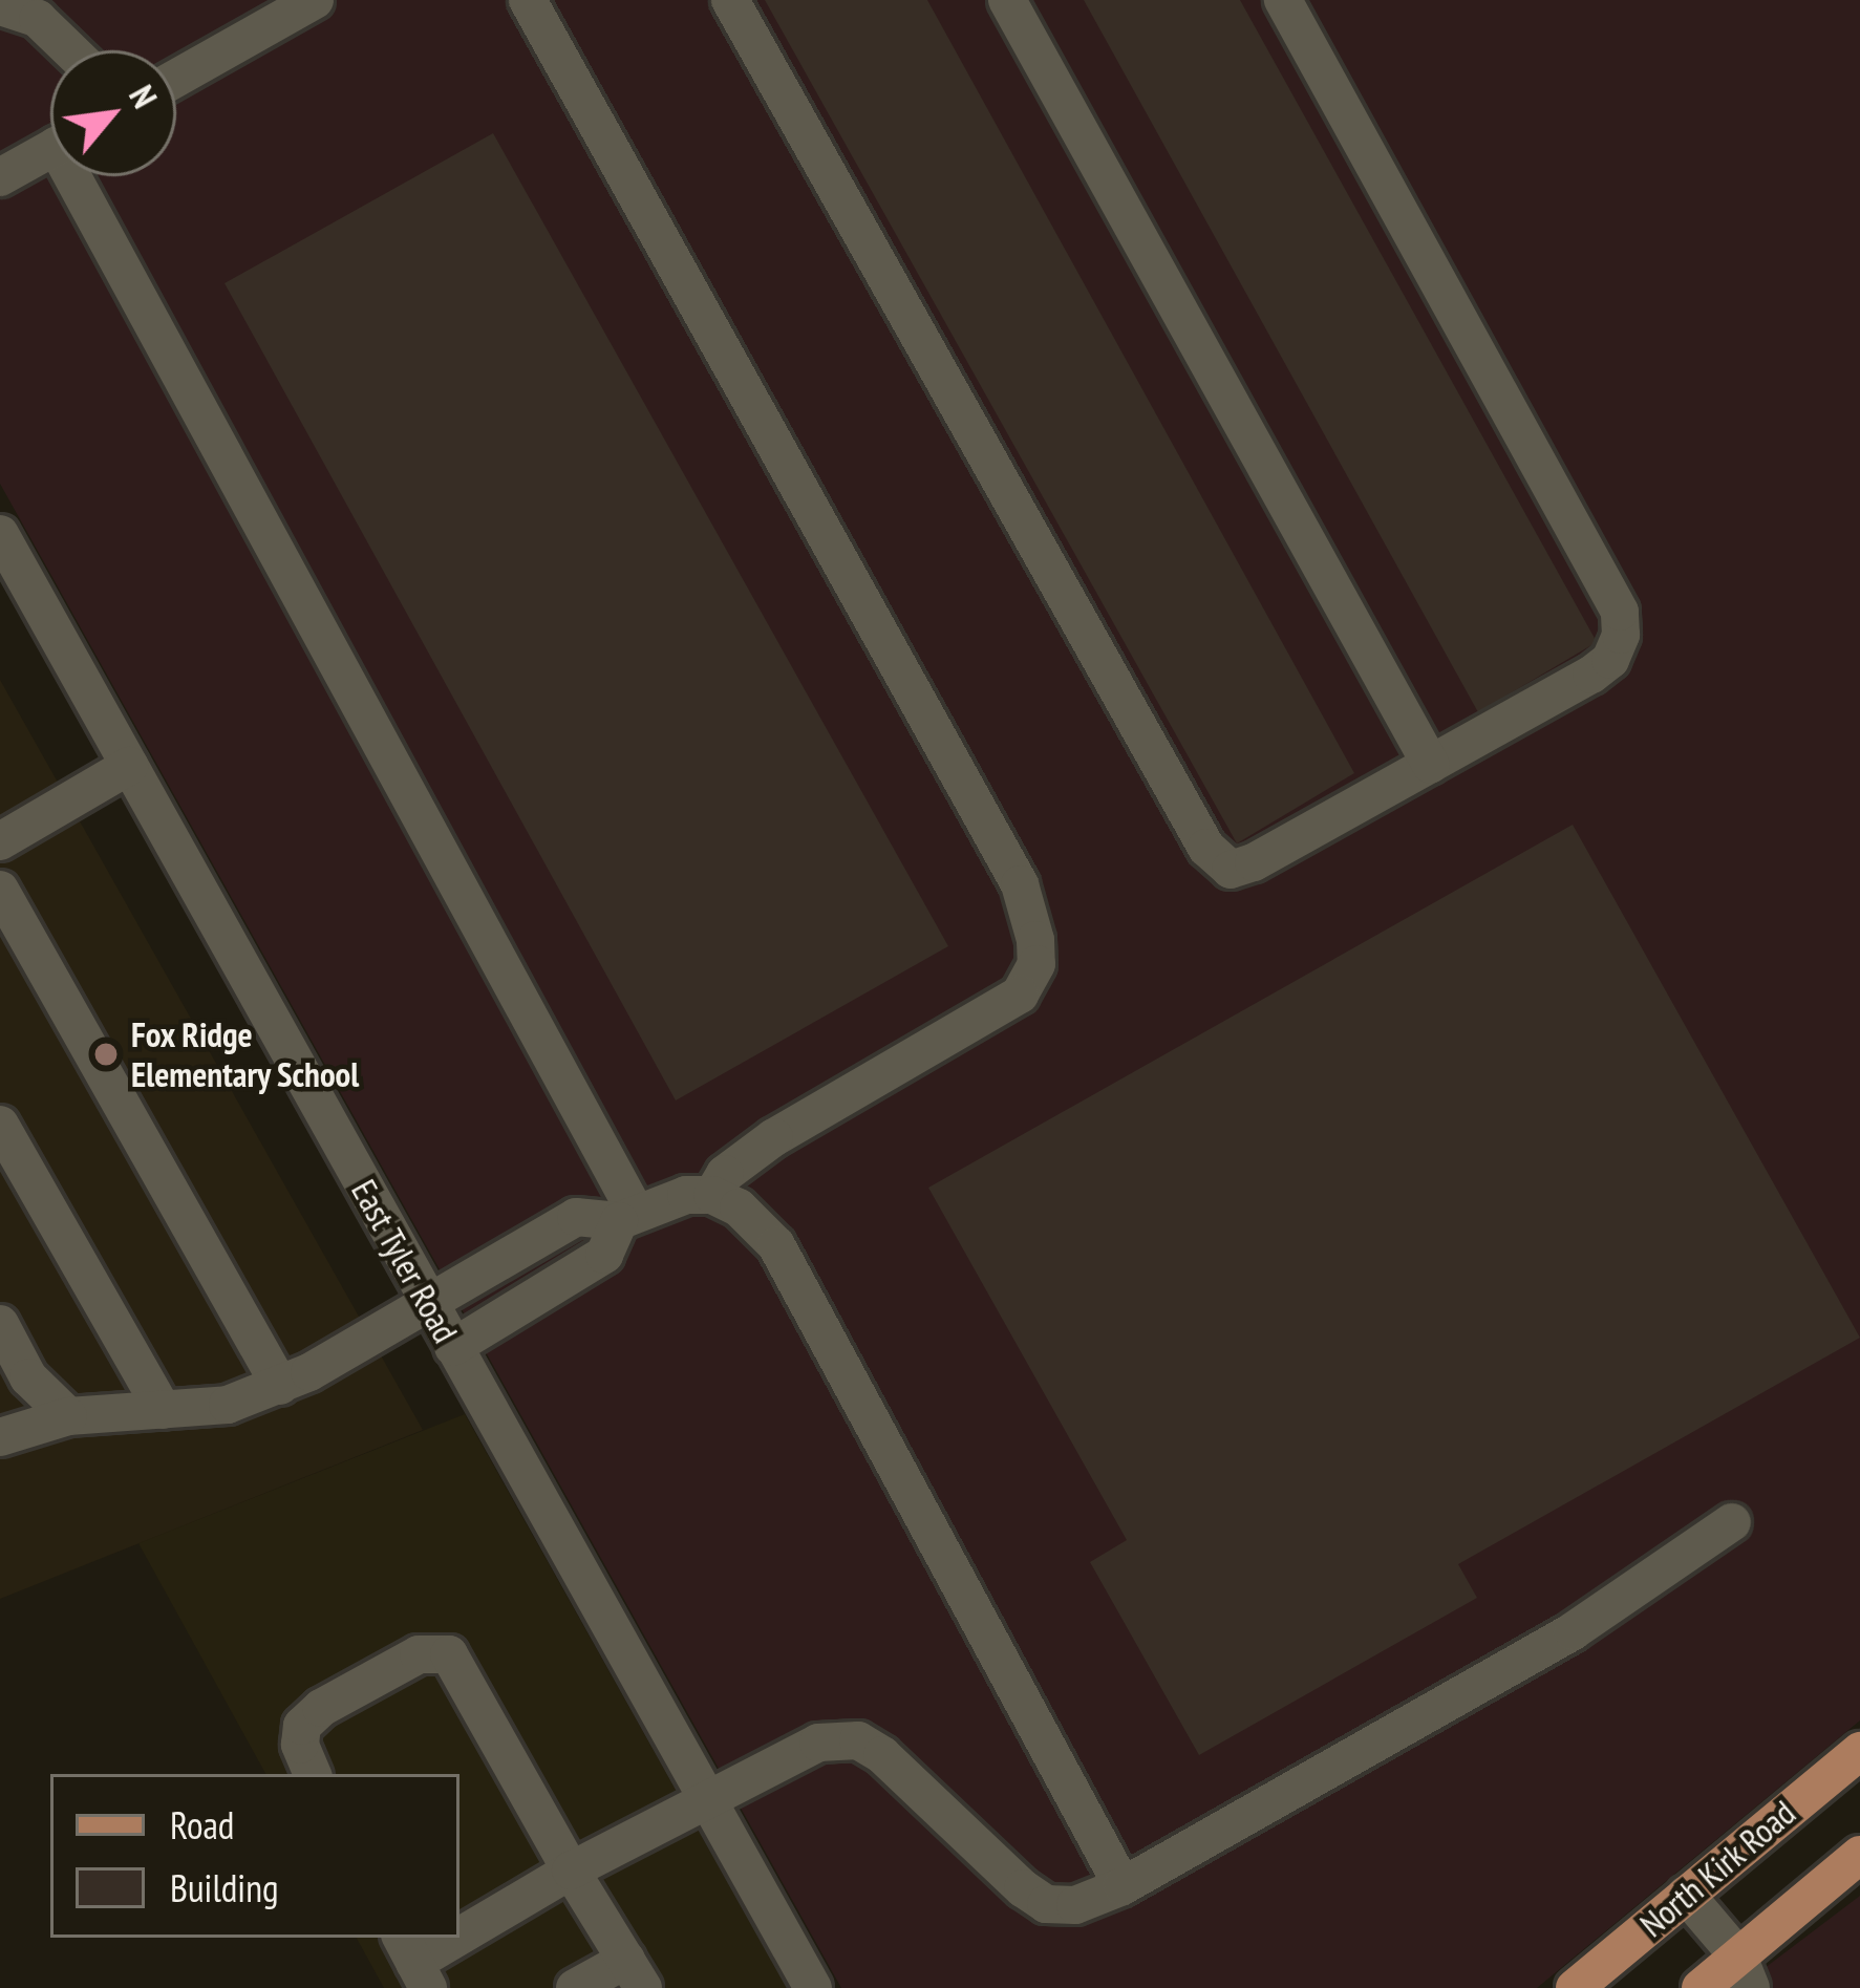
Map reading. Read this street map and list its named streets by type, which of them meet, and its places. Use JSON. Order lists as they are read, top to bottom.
{
  "streets": {
    "main road": ["North Kirk Road"],
    "street": ["East Tyler Road"]
  },
  "places": ["Fox Ridge Elementary School"],
  "legend": ["Road", "Building"],
  "north": "top right"
}
